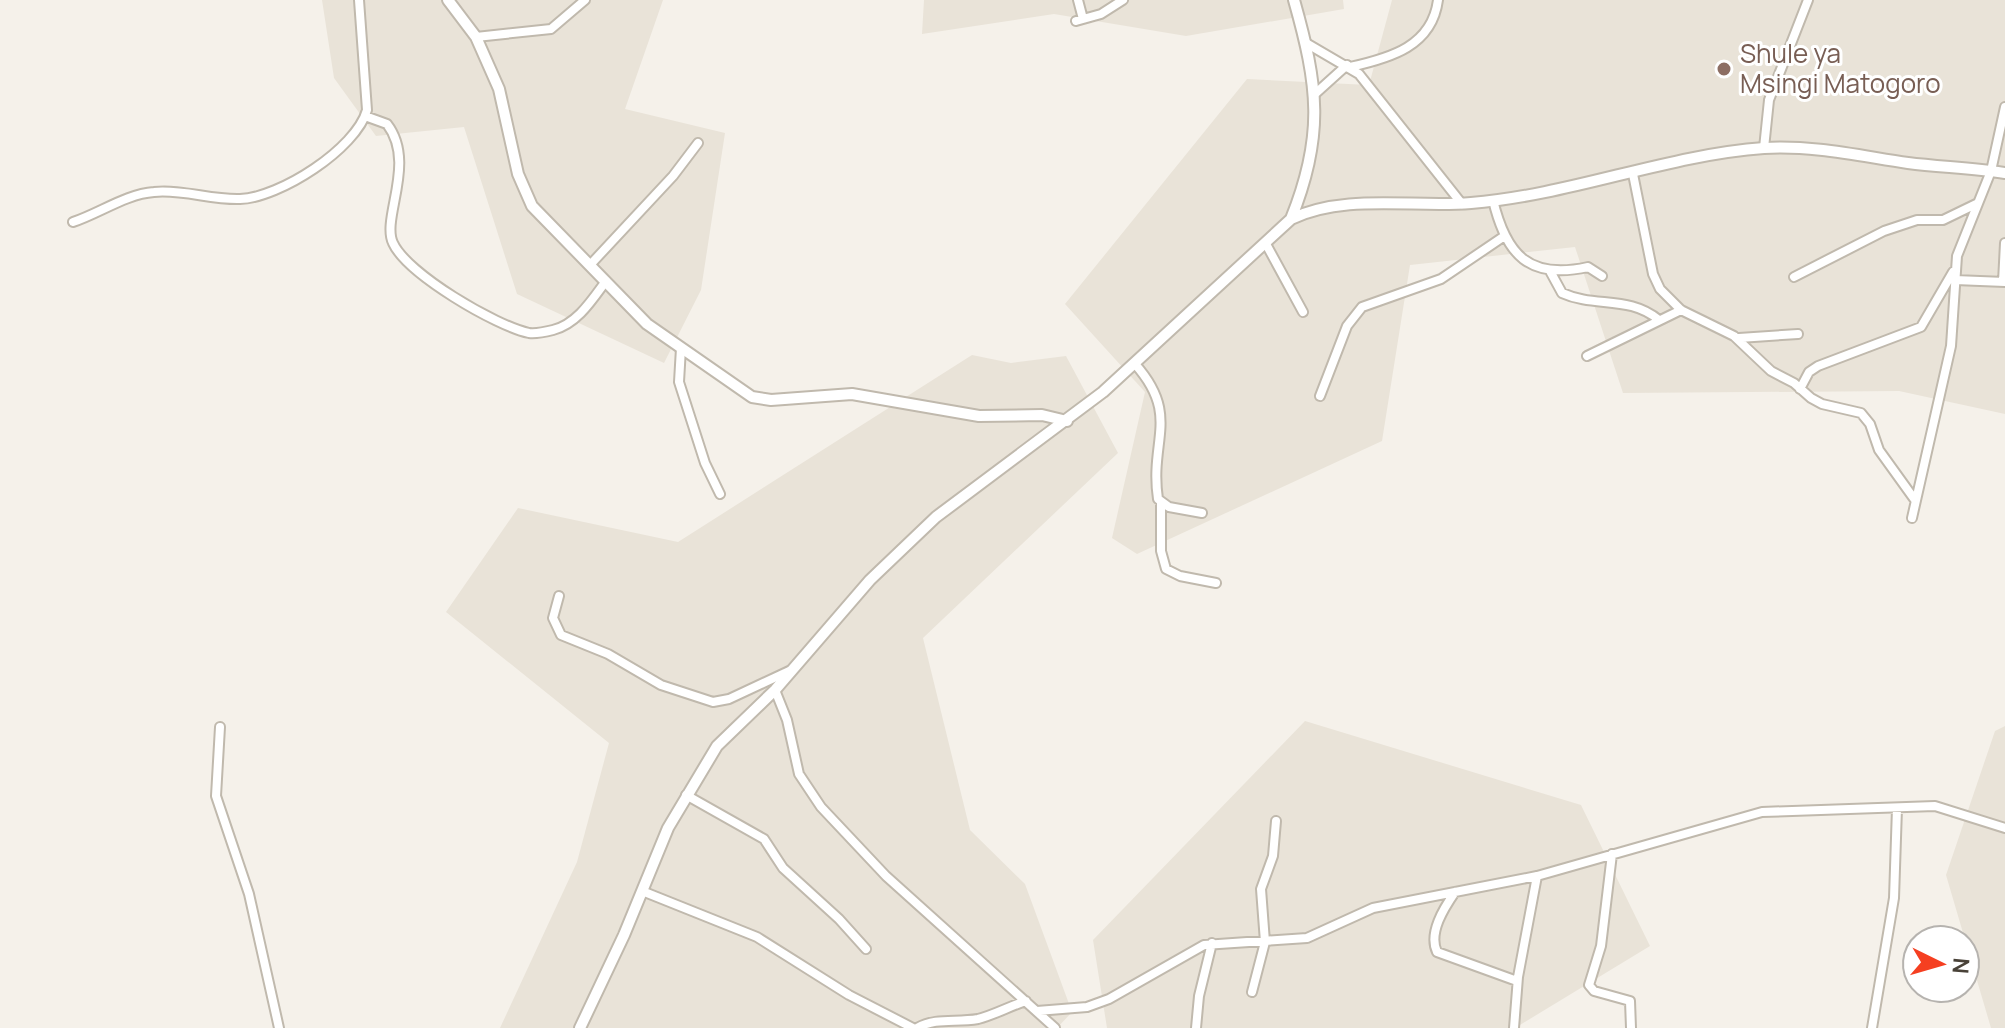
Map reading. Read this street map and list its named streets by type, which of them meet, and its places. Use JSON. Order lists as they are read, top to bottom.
{
  "places": ["Shule ya Msingi Matogoro"],
  "north": "right"
}
